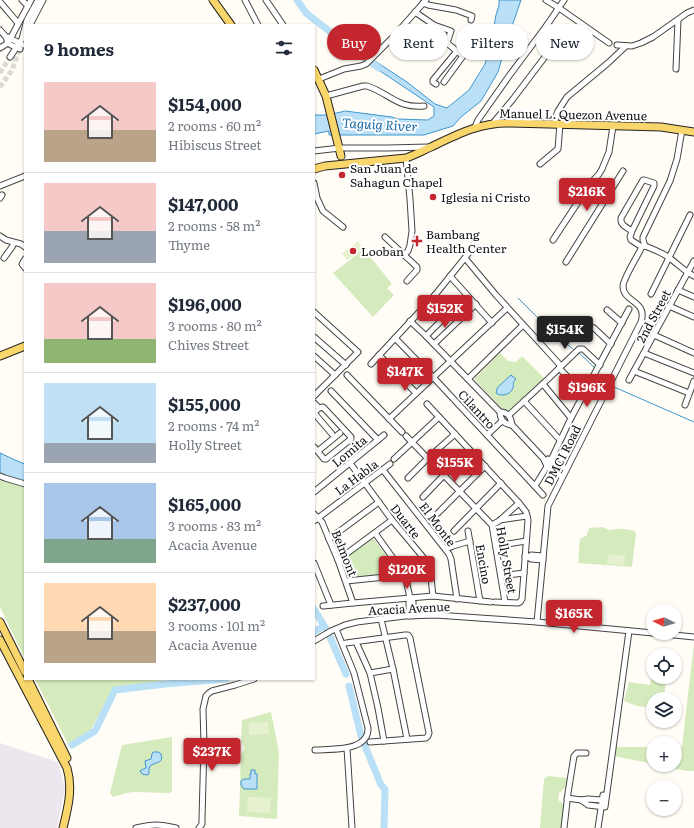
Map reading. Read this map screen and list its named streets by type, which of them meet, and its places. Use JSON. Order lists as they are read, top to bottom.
{
  "streets": {
    "main road": ["Manuel L. Quezon Avenue"],
    "street": [
      "2nd Street",
      "Cilantro",
      "Lomita",
      "DMCI Road",
      "La Habla",
      "Duarte",
      "El Monte",
      "Belmont",
      "Holly Street",
      "Encino",
      "Acacia Avenue"
    ]
  },
  "crossings": [
    ["Lomita", "Duarte"],
    ["DMCI Road", "Acacia Avenue"],
    ["La Habla", "Duarte"],
    ["La Habla", "El Monte"],
    ["La Habla", "Belmont"],
    ["La Habla", "Holly Street"]
  ],
  "water": ["Taguig River"],
  "places": {
    "other": ["San Juan de Sahagun Chapel", "Iglesia ni Cristo", "Looban"],
    "health": ["Bambang Health Center"]
  },
  "north": "left",
  "page": {
    "chip": [
      "Buy",
      "Rent",
      "Filters",
      "New"
    ],
    "heading": "9 homes",
    "list": [
      {
        "name": "$154,000",
        "note": "2 rooms · 60 m² · Hibiscus Street"
      },
      {
        "name": "$147,000",
        "note": "2 rooms · 58 m² · Thyme"
      },
      {
        "name": "$196,000",
        "note": "3 rooms · 80 m² · Chives Street"
      },
      {
        "name": "$155,000",
        "note": "2 rooms · 74 m² · Holly Street"
      },
      {
        "name": "$165,000",
        "note": "3 rooms · 83 m² · Acacia Avenue"
      },
      {
        "name": "$237,000",
        "note": "3 rooms · 101 m² · Acacia Avenue"
      }
    ],
    "price": [
      "$216K",
      "$152K",
      "$154K",
      "$147K",
      "$196K",
      "$155K",
      "$120K",
      "$165K",
      "$237K"
    ],
    "map_buttons": ["+", "−"]
  }
}
